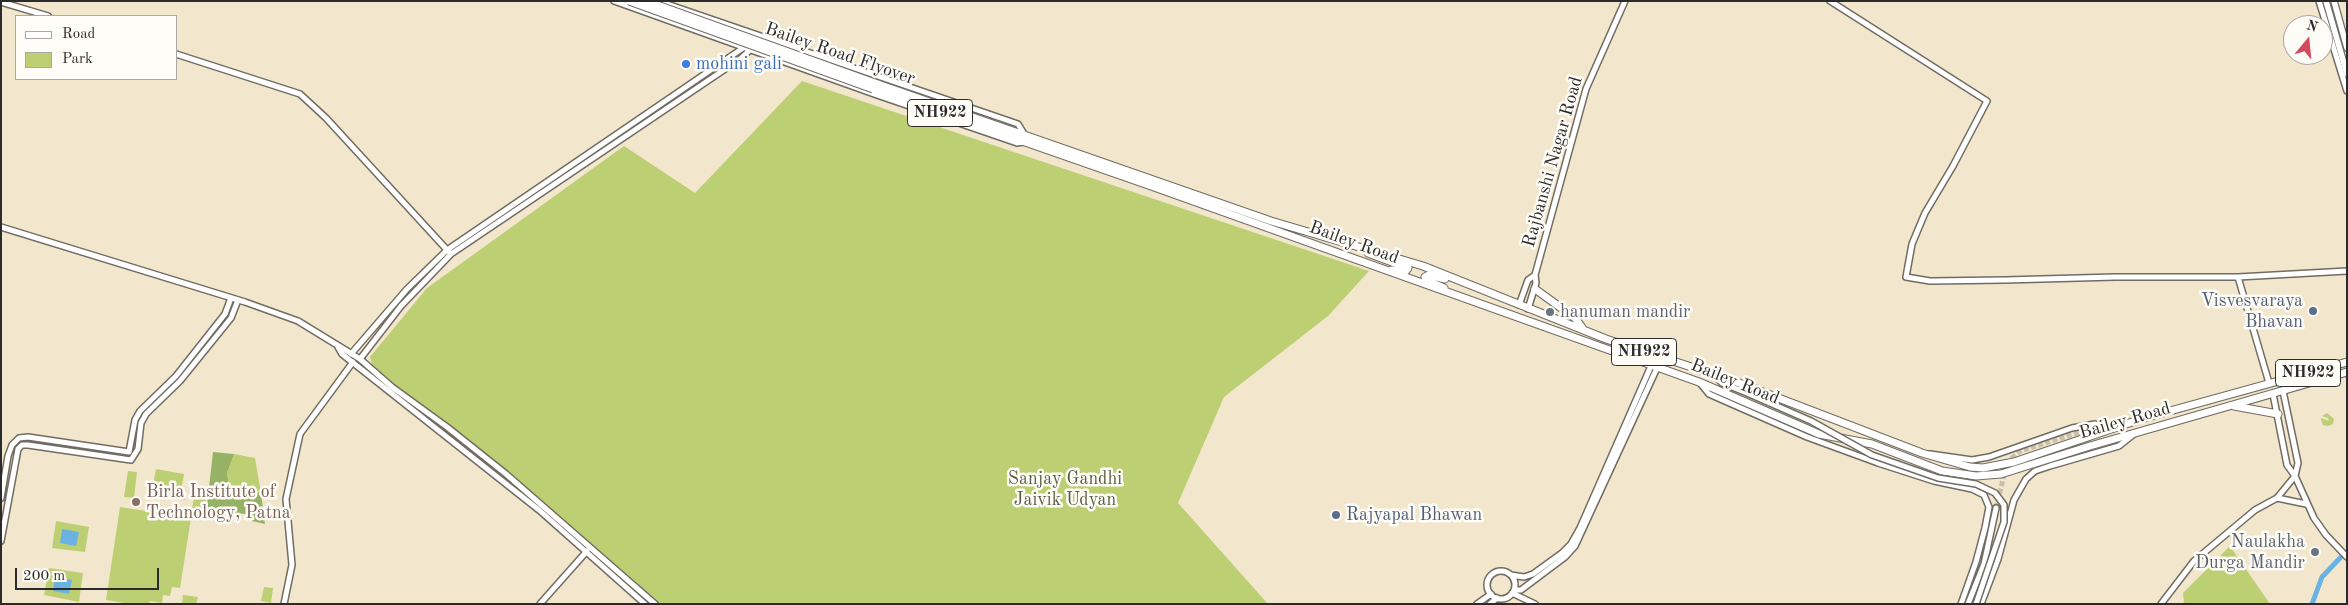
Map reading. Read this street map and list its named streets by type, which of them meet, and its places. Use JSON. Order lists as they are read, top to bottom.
{
  "streets": {
    "highway": ["Bailey Road Flyover", "NH922", "Bailey Road"],
    "street": ["Rajbanshi Nagar Road"]
  },
  "crossings": [
    ["Bailey Road Flyover", "Bailey Road"],
    ["NH922", "Bailey Road"],
    ["Rajbanshi Nagar Road", "Bailey Road"]
  ],
  "parks": ["Sanjay Gandhi Jaivik Udyan"],
  "places": [
    "mohini gali",
    "Visvesvaraya Bhavan",
    "hanuman mandir",
    "Birla Institute of Technology, Patna",
    "Rajyapal Bhawan",
    "Naulakha Durga Mandir"
  ],
  "legend": ["Road", "Park"],
  "scale_bar": "200 m",
  "north": "top"
}
